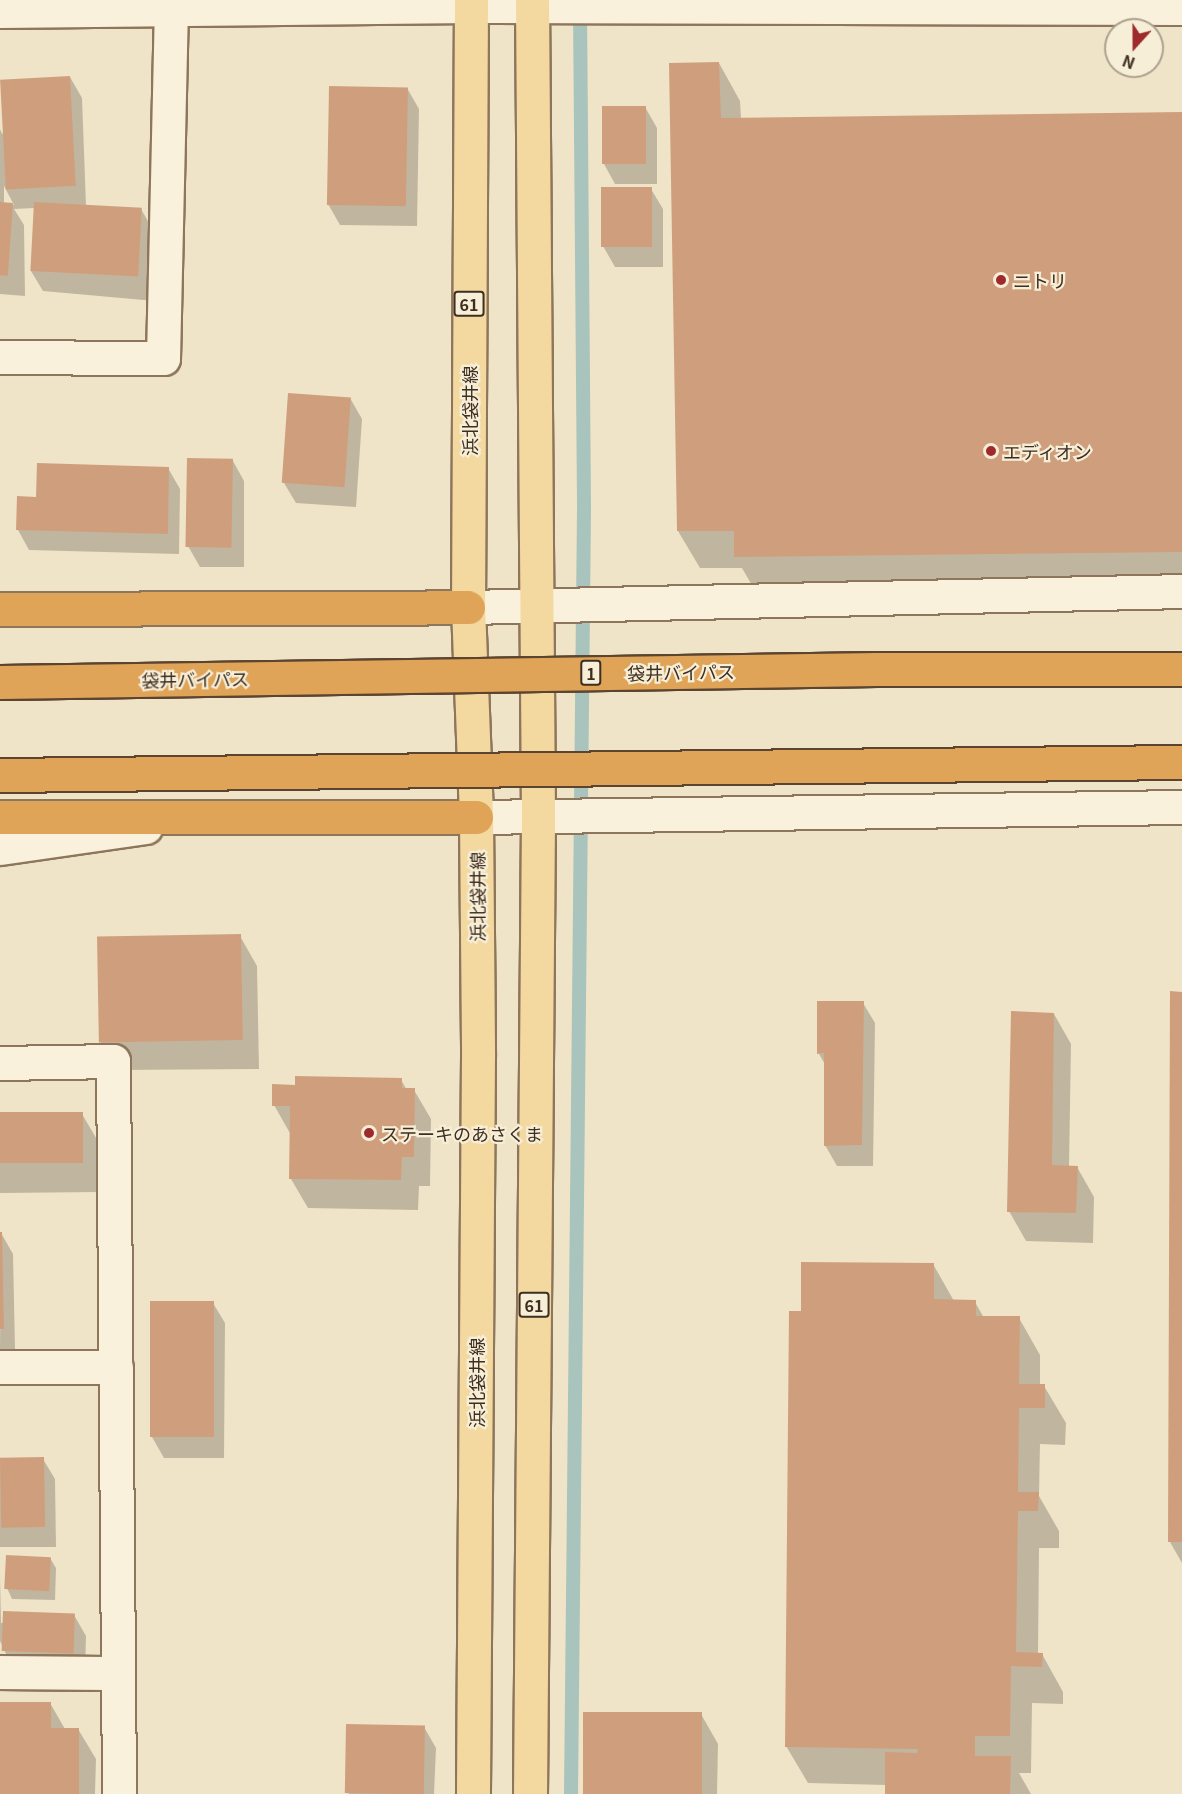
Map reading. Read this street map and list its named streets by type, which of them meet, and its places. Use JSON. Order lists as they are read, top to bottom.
{
  "streets": {
    "highway": ["袋井バイパス", "1"],
    "main road": ["61", "浜北袋井線"]
  },
  "places": ["ニトリ", "エディオン", "ステーキのあさくま"],
  "north": "bottom"
}
